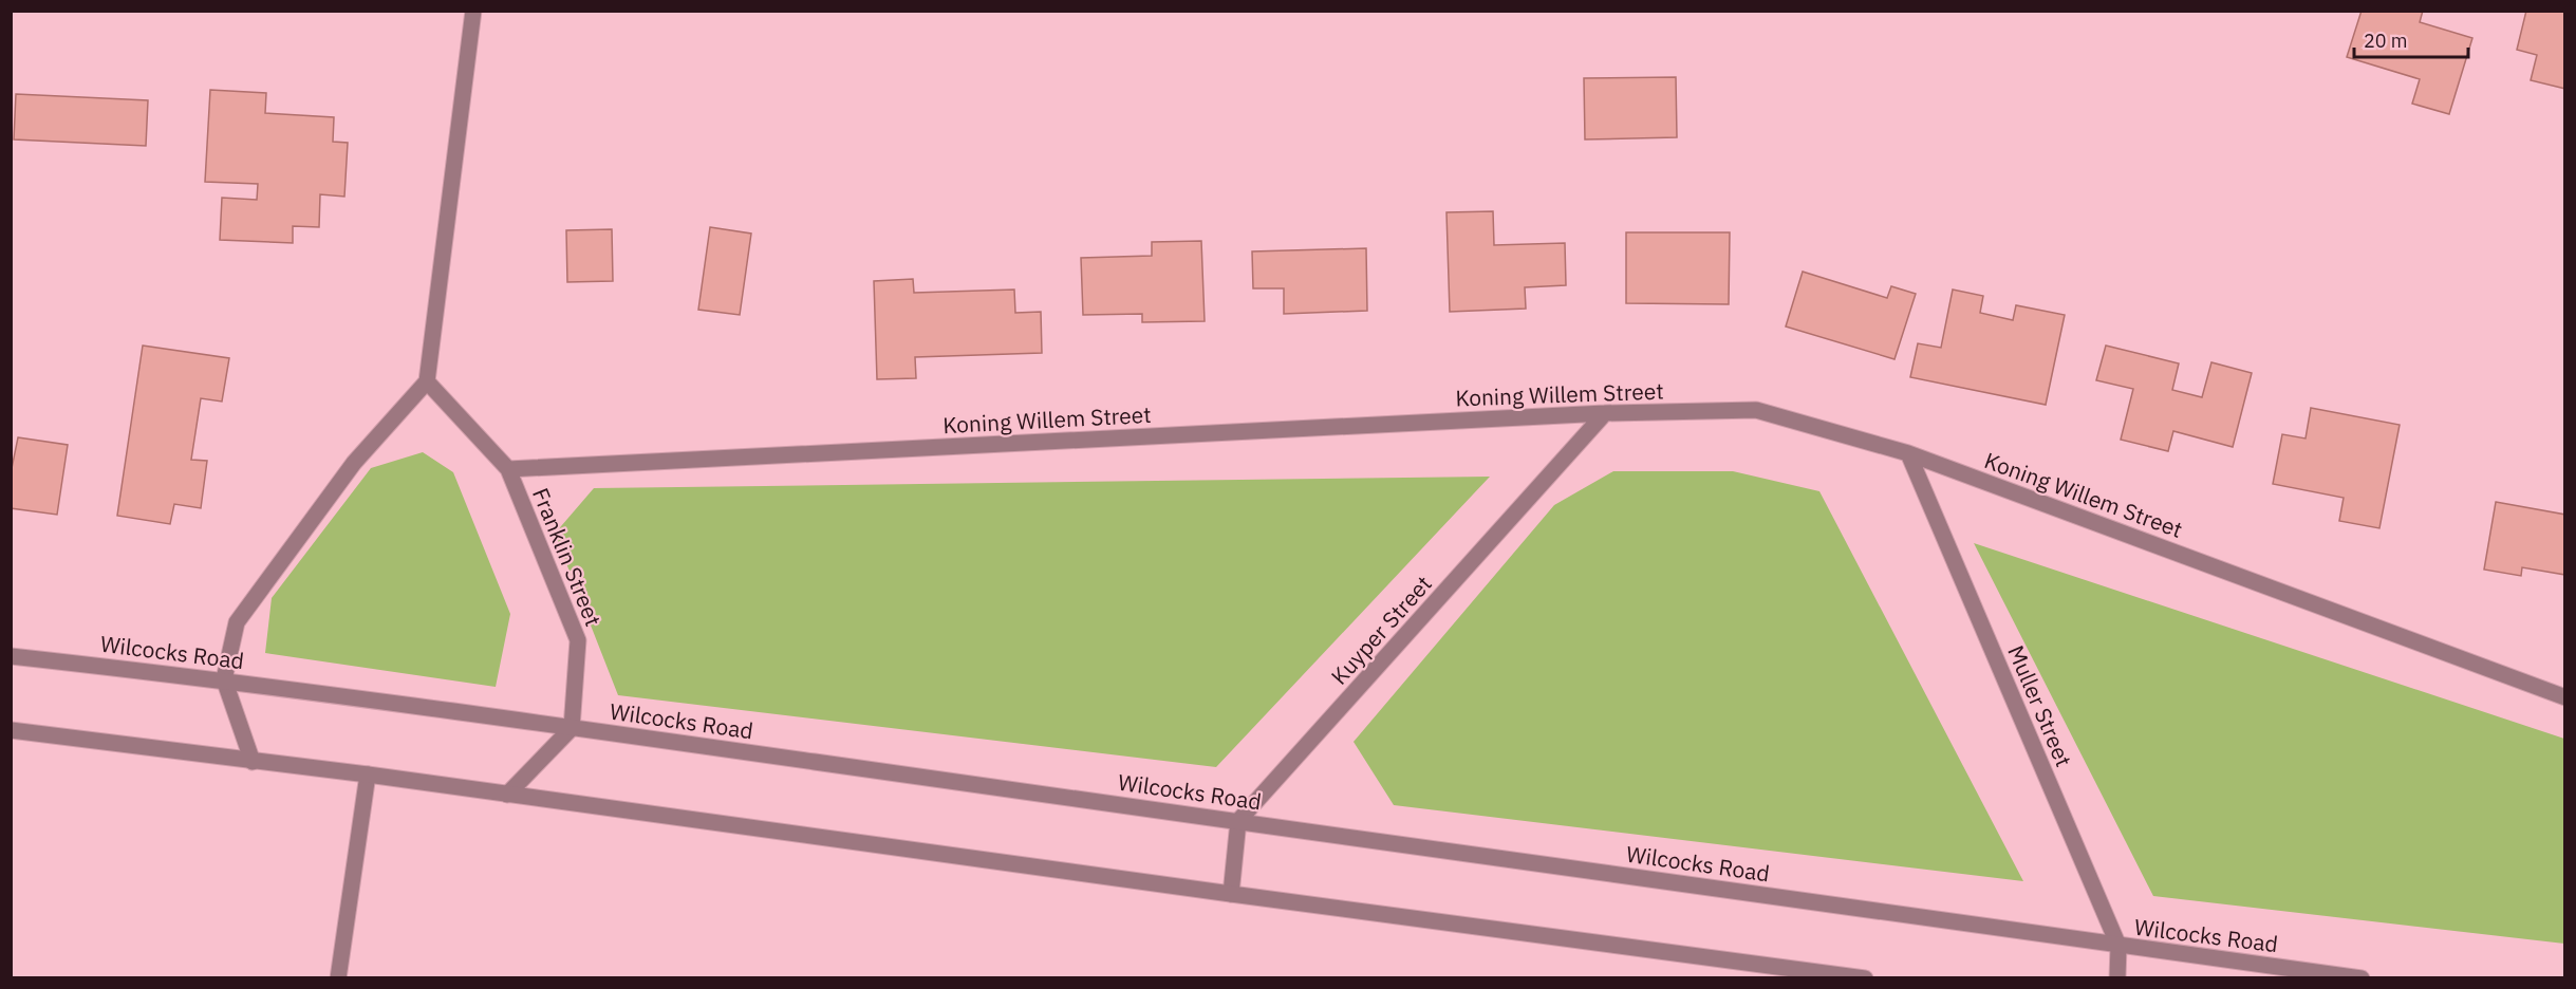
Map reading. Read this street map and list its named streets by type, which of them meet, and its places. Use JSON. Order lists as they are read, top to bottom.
{
  "streets": {
    "street": [
      "Koning Willem Street",
      "Franklin Street",
      "Kuyper Street",
      "Wilcocks Road",
      "Muller Street"
    ]
  },
  "crossings": [
    ["Koning Willem Street", "Franklin Street"],
    ["Koning Willem Street", "Kuyper Street"],
    ["Koning Willem Street", "Muller Street"],
    ["Franklin Street", "Wilcocks Road"],
    ["Kuyper Street", "Wilcocks Road"],
    ["Wilcocks Road", "Muller Street"]
  ],
  "scale_bar": "20 m"
}
